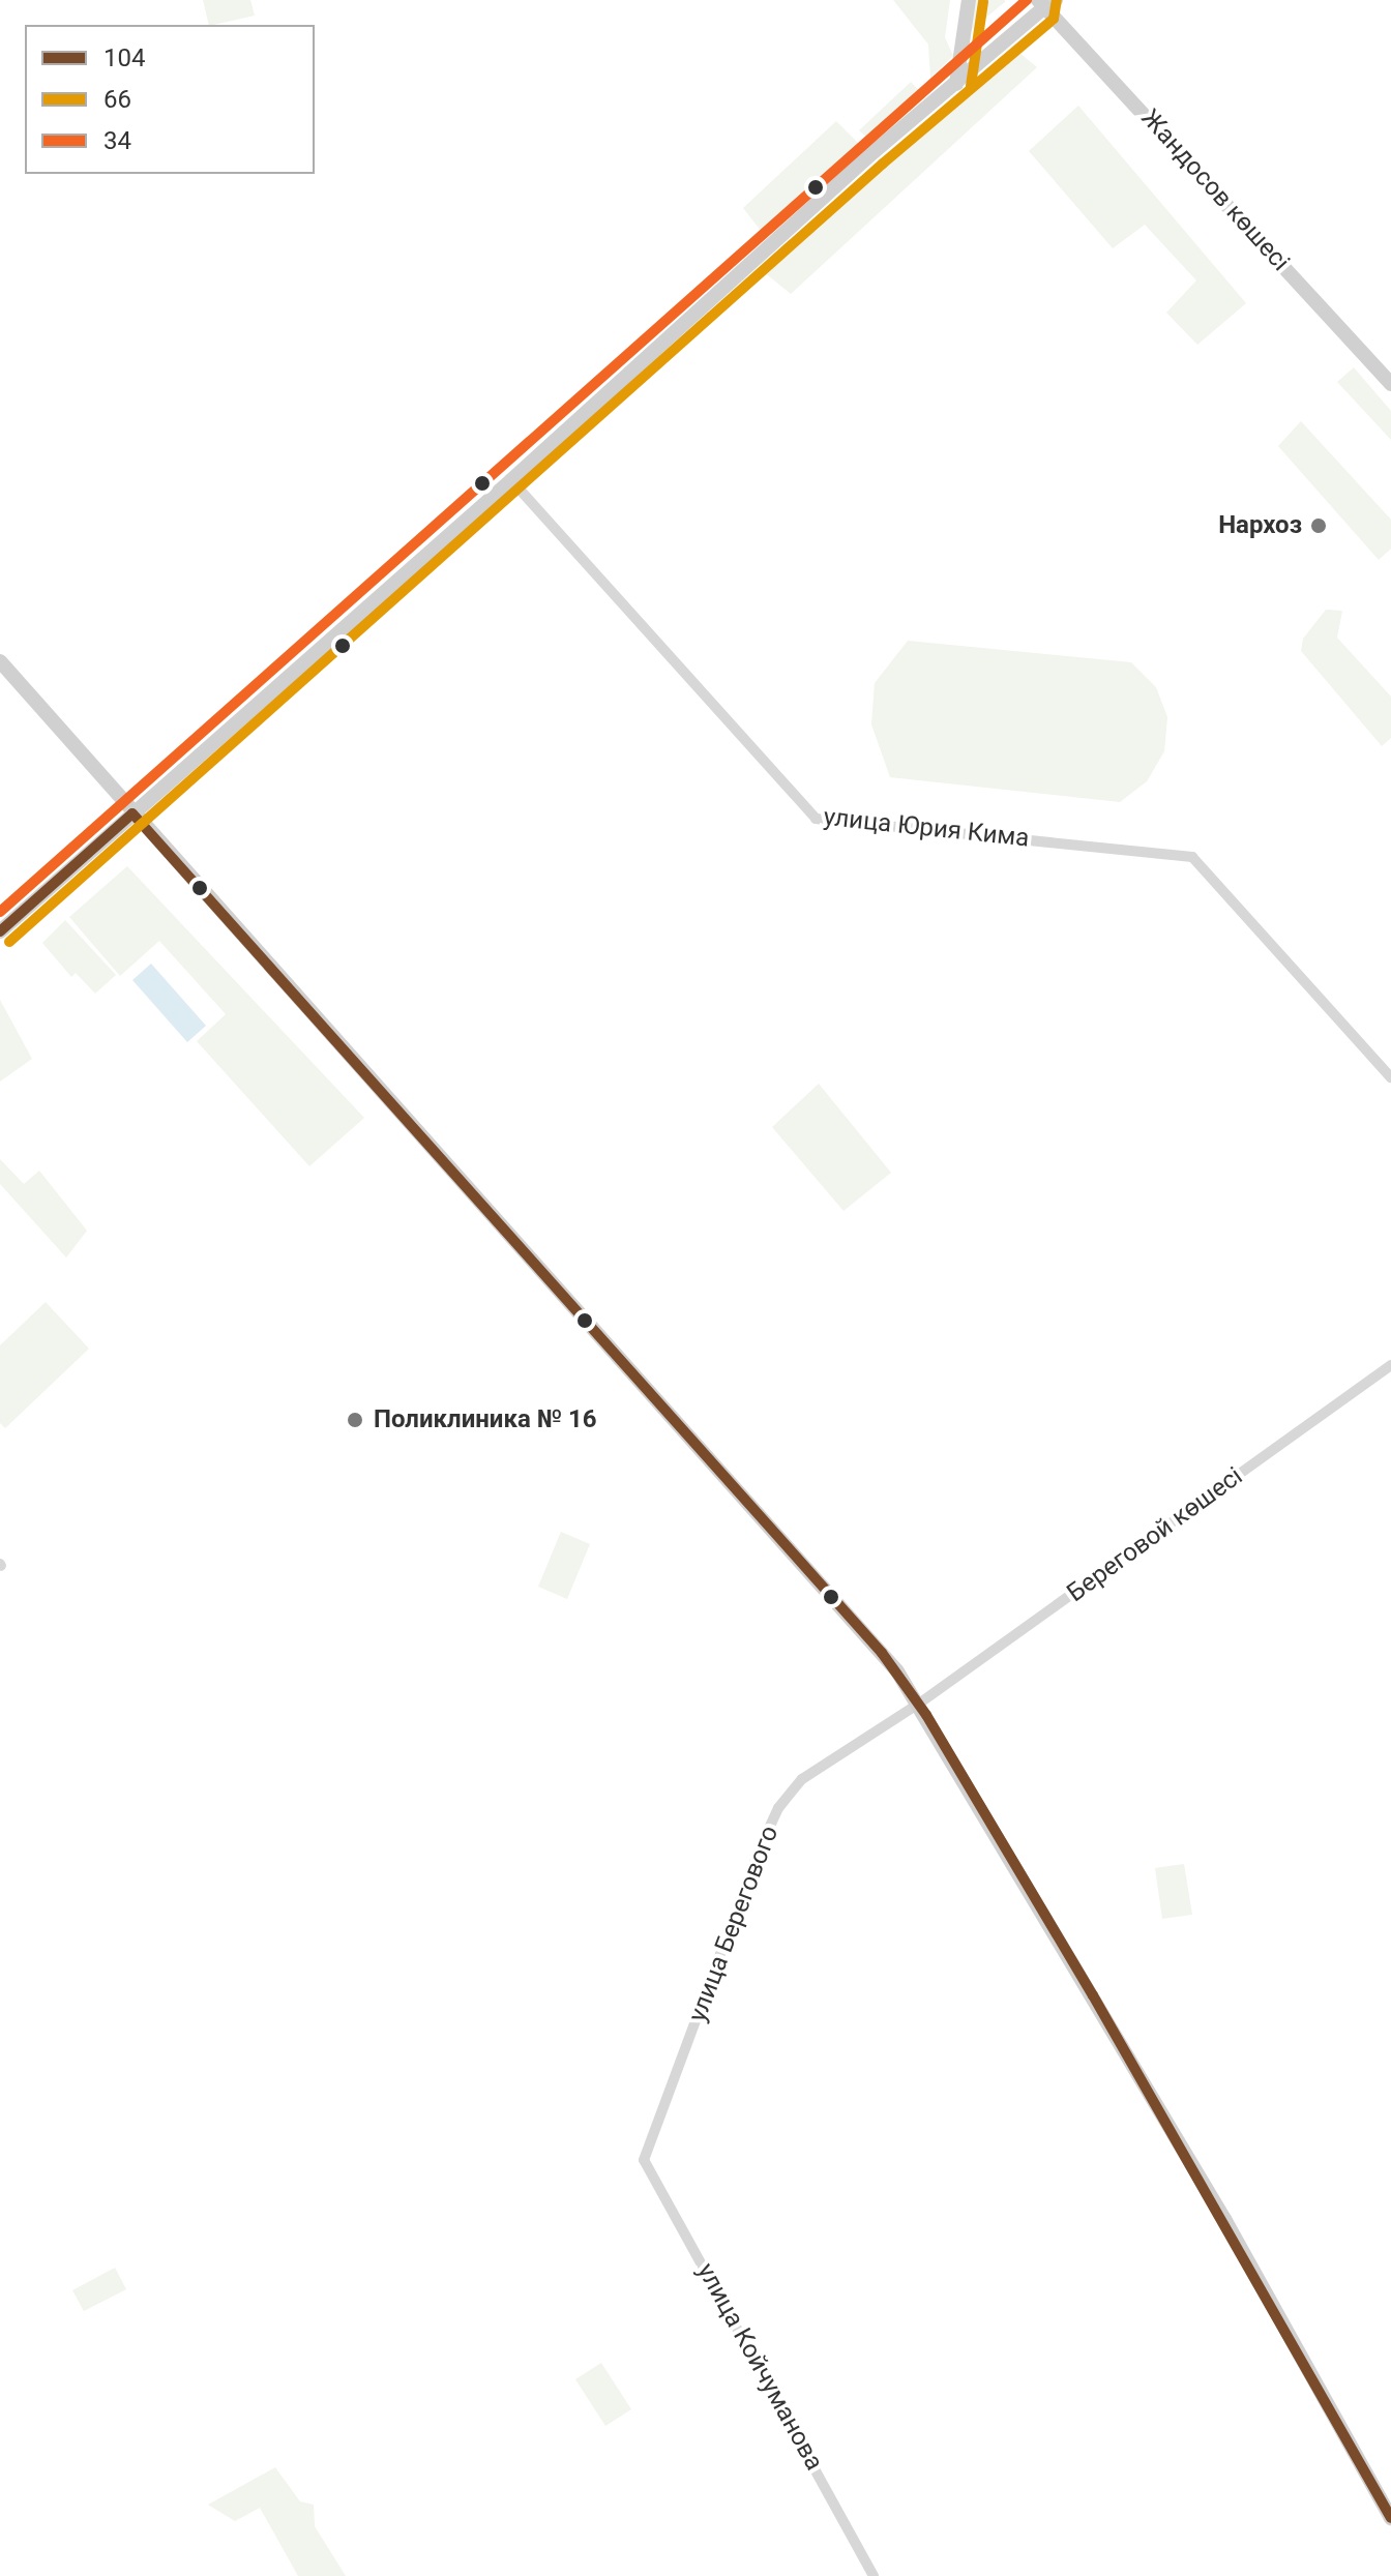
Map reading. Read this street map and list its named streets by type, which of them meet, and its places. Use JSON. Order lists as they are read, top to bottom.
{
  "streets": {
    "main road": ["Жандосов көшесі"],
    "street": [
      "улица Юрия Кима",
      "Береговой көшесі",
      "улица Берегового",
      "улица Койчуманова"
    ]
  },
  "crossings": [
    ["Береговой көшесі", "улица Берегового"],
    ["улица Берегового", "улица Койчуманова"]
  ],
  "places": ["Нархоз", "Поликлиника № 16"],
  "lines": ["transit line 66", "transit line 34", "transit line 104"],
  "legend": ["104", "66", "34"]
}
